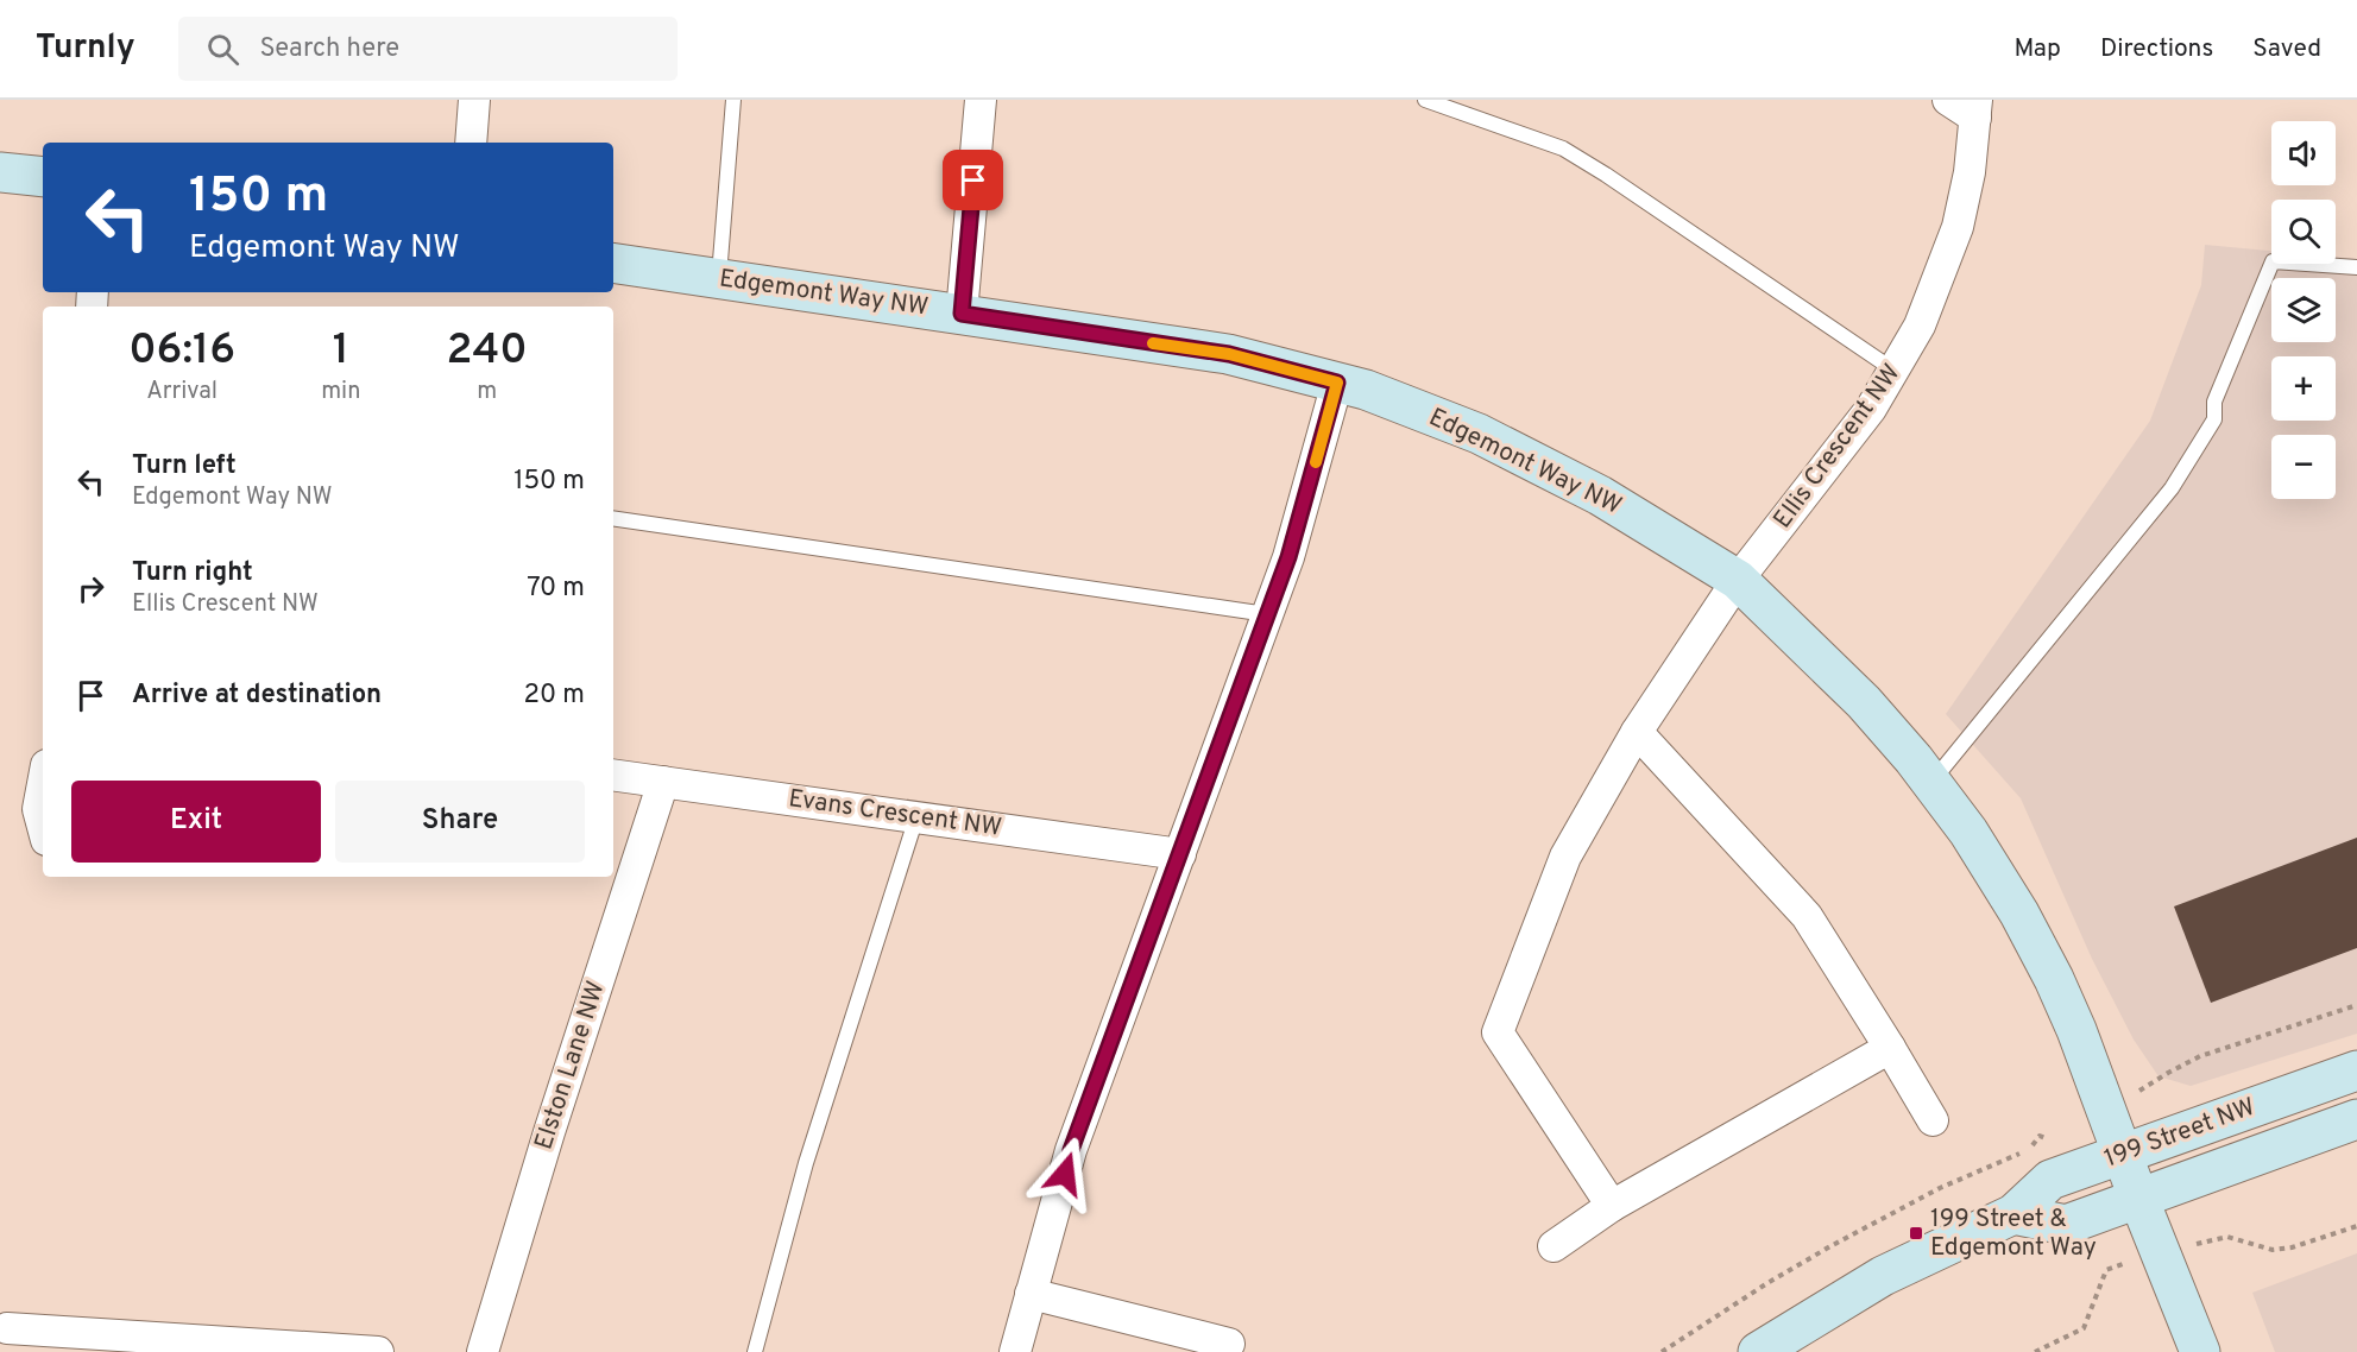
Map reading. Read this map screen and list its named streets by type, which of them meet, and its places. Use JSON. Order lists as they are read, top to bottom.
{
  "streets": {
    "street": [
      "Edgemont Way NW",
      "Ellis Crescent NW",
      "Evans Crescent NW",
      "Elston Lane NW",
      "199 Street NW"
    ]
  },
  "crossings": [
    ["Edgemont Way NW", "Ellis Crescent NW"],
    ["Edgemont Way NW", "199 Street NW"],
    ["Evans Crescent NW", "Elston Lane NW"]
  ],
  "places": {
    "transit": ["199 Street & Edgemont Way"]
  },
  "page": {
    "header": "Turnly",
    "search": "Search here",
    "nav": ["Map", "Directions", "Saved"],
    "map_buttons": ["+", "−"],
    "turn": ["150 m", "Edgemont Way NW"],
    "eta": [
      "06:16",
      "Arrival",
      "1",
      "min",
      "240",
      "m"
    ],
    "list": [
      {
        "name": "Turn left",
        "note": "Edgemont Way NW",
        "value": "150 m"
      },
      {
        "name": "Turn right",
        "note": "Ellis Crescent NW",
        "value": "70 m"
      },
      {
        "name": "Arrive at destination",
        "value": "20 m"
      }
    ],
    "buttons": ["Exit", "Share"]
  }
}
